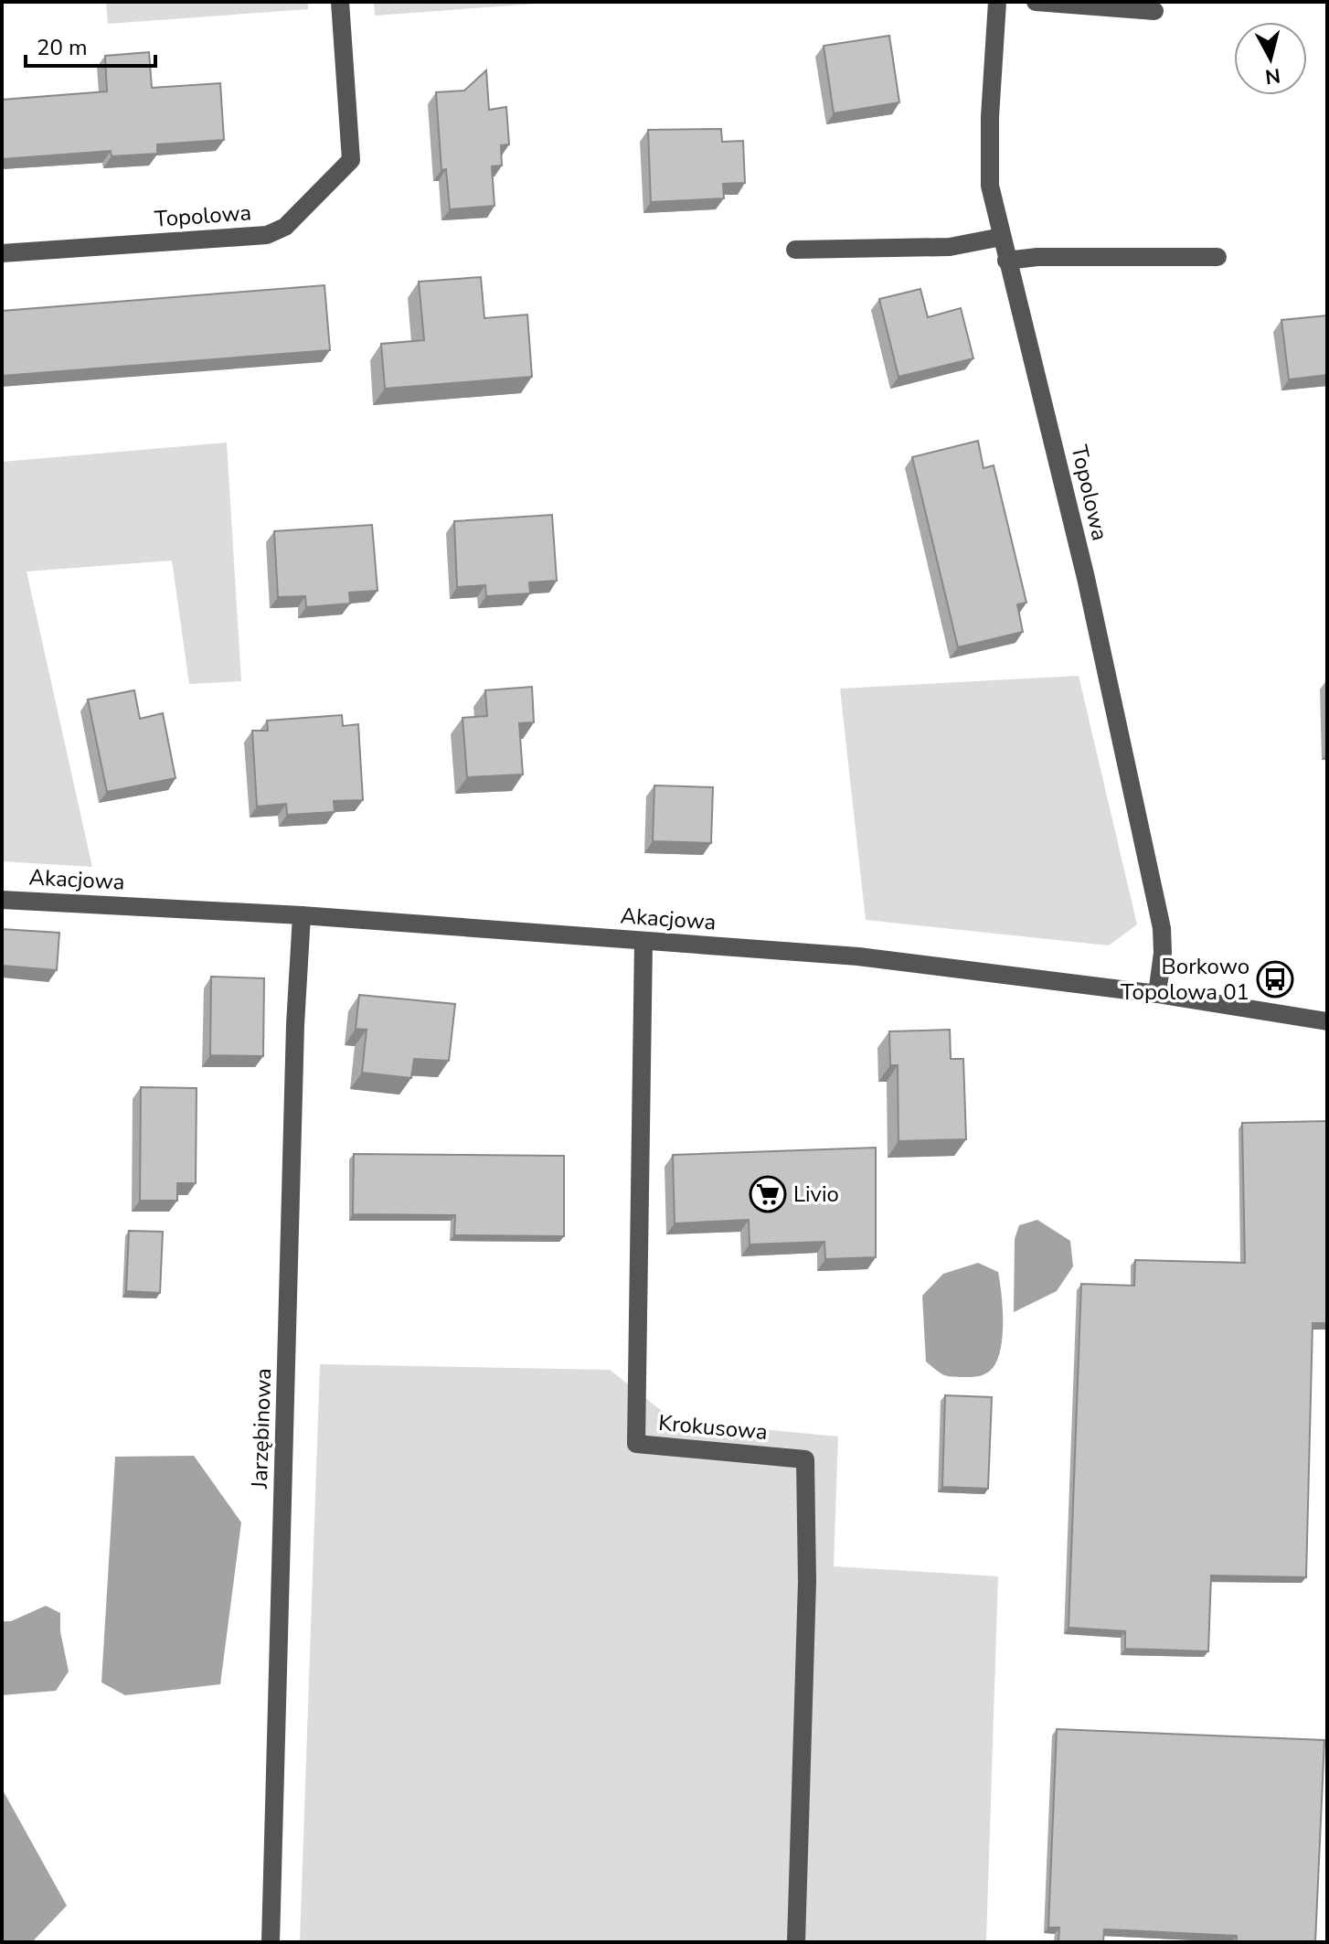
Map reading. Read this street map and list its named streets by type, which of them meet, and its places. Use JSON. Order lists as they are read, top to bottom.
{
  "streets": {
    "street": [
      "Topolowa",
      "Akacjowa",
      "Krokusowa",
      "Jarzębinowa"
    ]
  },
  "crossings": [
    ["Topolowa", "Akacjowa"],
    ["Akacjowa", "Krokusowa"],
    ["Akacjowa", "Jarzębinowa"]
  ],
  "places": {
    "bus stop": ["Borkowo Topolowa 01"],
    "supermarket": ["Livio"]
  },
  "scale_bar": "20 m",
  "north": "bottom"
}
